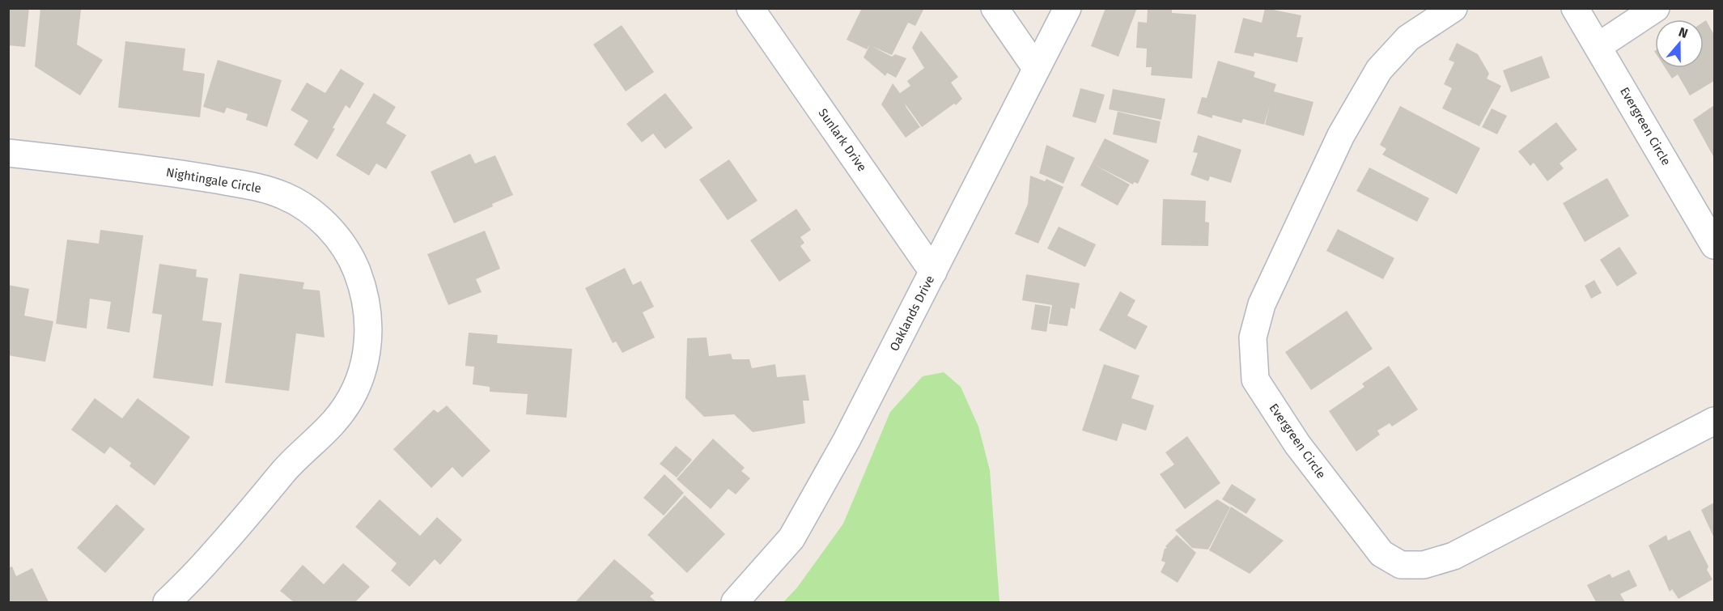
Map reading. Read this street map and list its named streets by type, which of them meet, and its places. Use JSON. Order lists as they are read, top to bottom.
{
  "streets": {
    "street": [
      "Evergreen Circle",
      "Sunlark Drive",
      "Nightingale Circle",
      "Oaklands Drive"
    ]
  },
  "crossings": [
    ["Sunlark Drive", "Oaklands Drive"]
  ],
  "north": "top"
}
